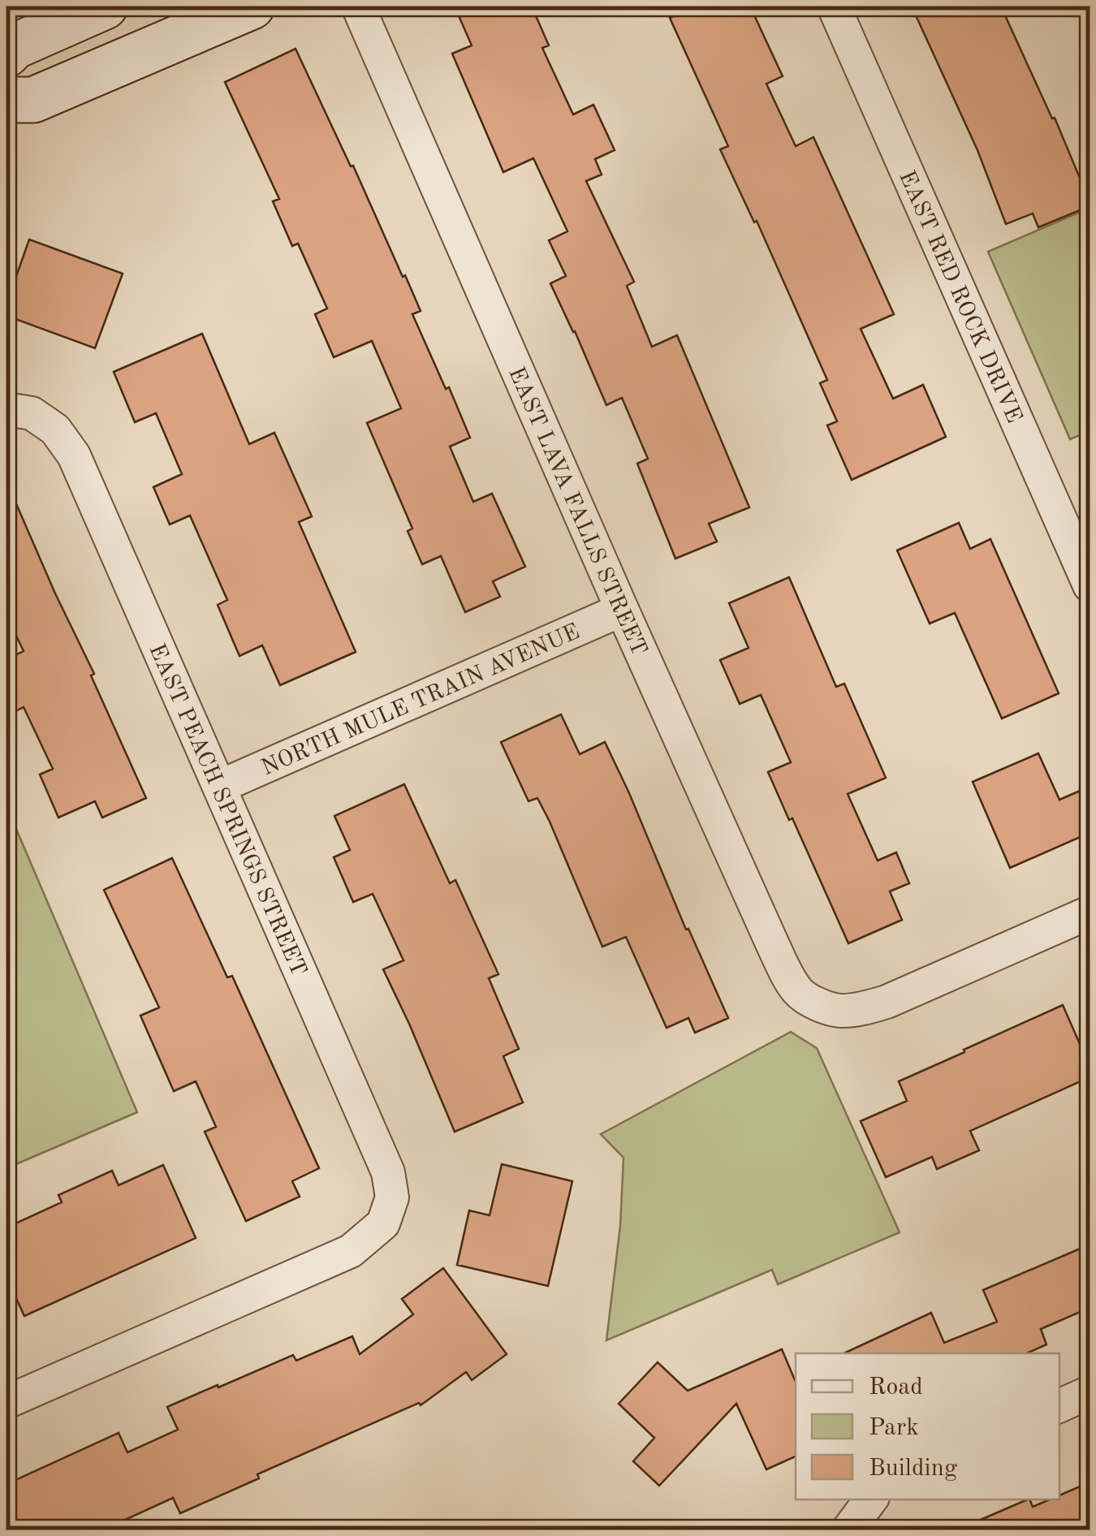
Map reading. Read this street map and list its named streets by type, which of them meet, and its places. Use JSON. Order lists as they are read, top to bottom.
{
  "streets": {
    "street": [
      "EAST RED ROCK DRIVE",
      "EAST LAVA FALLS STREET",
      "NORTH MULE TRAIN AVENUE",
      "EAST PEACH SPRINGS STREET"
    ]
  },
  "crossings": [
    ["EAST LAVA FALLS STREET", "NORTH MULE TRAIN AVENUE"],
    ["NORTH MULE TRAIN AVENUE", "EAST PEACH SPRINGS STREET"]
  ],
  "legend": ["Road", "Park", "Building"]
}
